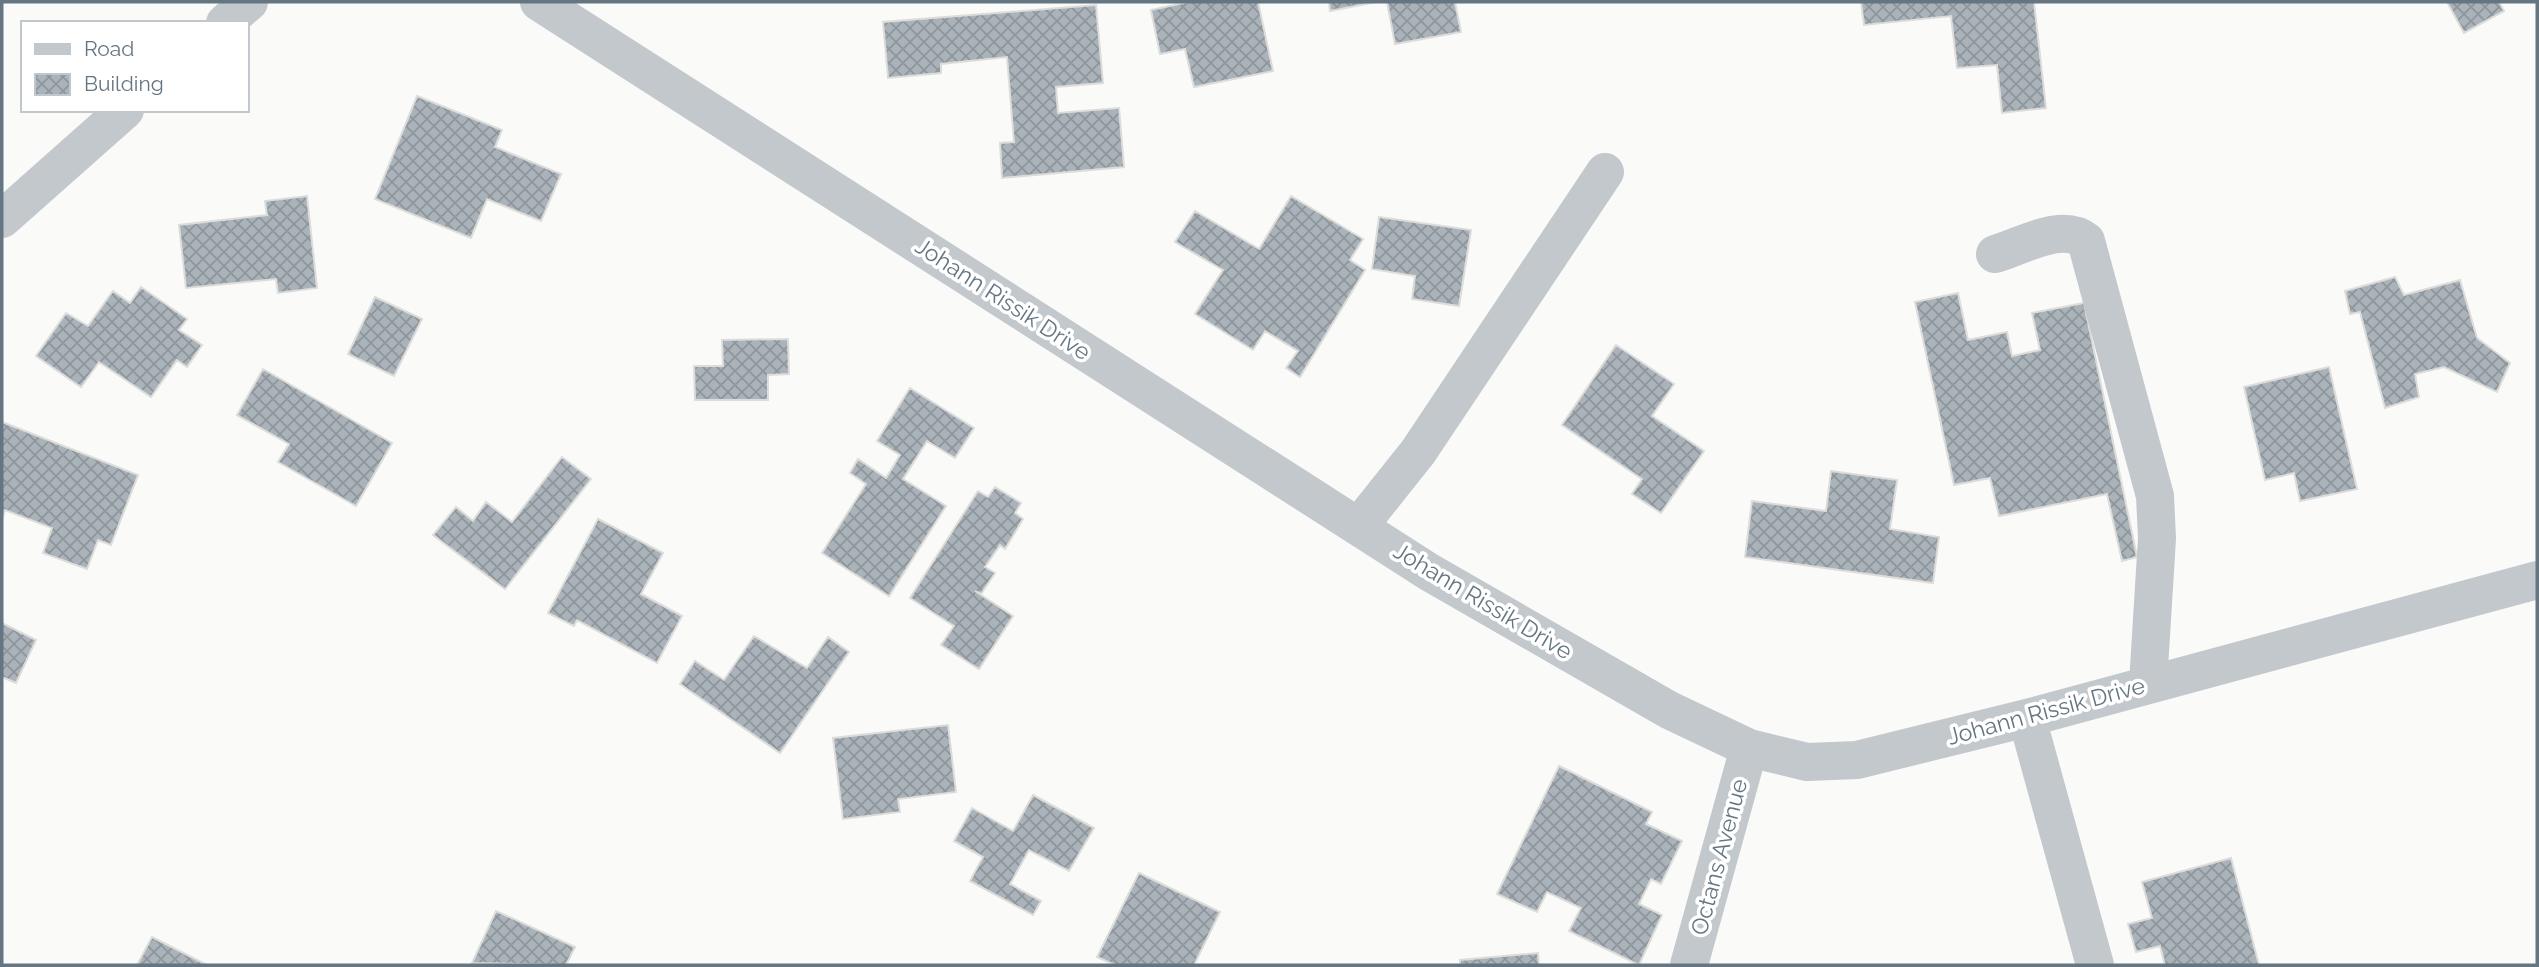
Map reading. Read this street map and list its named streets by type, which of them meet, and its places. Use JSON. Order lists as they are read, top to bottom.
{
  "streets": {
    "street": ["Johann Rissik Drive", "Octans Avenue"]
  },
  "crossings": [
    ["Johann Rissik Drive", "Octans Avenue"]
  ],
  "legend": ["Road", "Building"]
}
